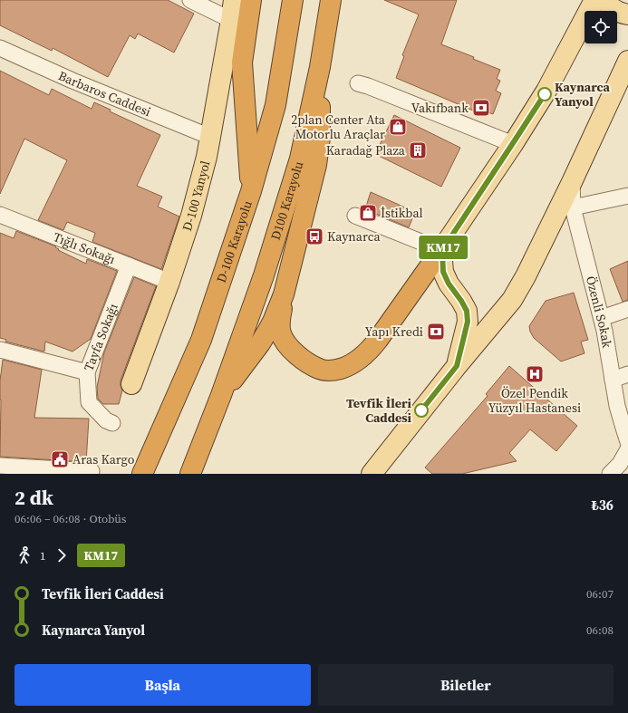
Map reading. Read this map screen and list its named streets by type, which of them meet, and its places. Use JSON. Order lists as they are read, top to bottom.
{
  "streets": {
    "highway": ["D100 Karayolu", "D-100 Karayolu"],
    "main road": ["D-100 Yanyol"],
    "street": [
      "Barbaros Caddesi",
      "Tığlı Sokağı",
      "Özenli Sokak",
      "Tayfa Sokağı"
    ]
  },
  "crossings": [
    ["Barbaros Caddesi", "D-100 Yanyol"],
    ["D-100 Yanyol", "Tığlı Sokağı"],
    ["Tığlı Sokağı", "Tayfa Sokağı"]
  ],
  "places": {
    "other": ["Kaynarca Yanyol", "Tevfik İleri Caddesi"],
    "bank": ["Vakıfbank", "Yapı Kredi"],
    "shop": ["2plan Center Ata Motorlu Araçlar", "İstikbal"],
    "building": ["Karadağ Plaza"],
    "bus stop": ["Kaynarca"],
    "hospital": ["Özel Pendik Yüzyıl Hastanesi"],
    "public building": ["Aras Kargo"]
  },
  "lines": ["bus line KM17"],
  "page": {
    "on_map": "KM17",
    "heading": ["2 dk", "06:06 – 06:08 · Otobüs", "₺36"],
    "legs": ["1", "KM17"],
    "list": [
      {
        "name": "Tevfik İleri Caddesi",
        "value": "06:07"
      },
      {
        "name": "Kaynarca Yanyol",
        "value": "06:08"
      }
    ],
    "buttons": ["Başla", "Biletler"]
  }
}
